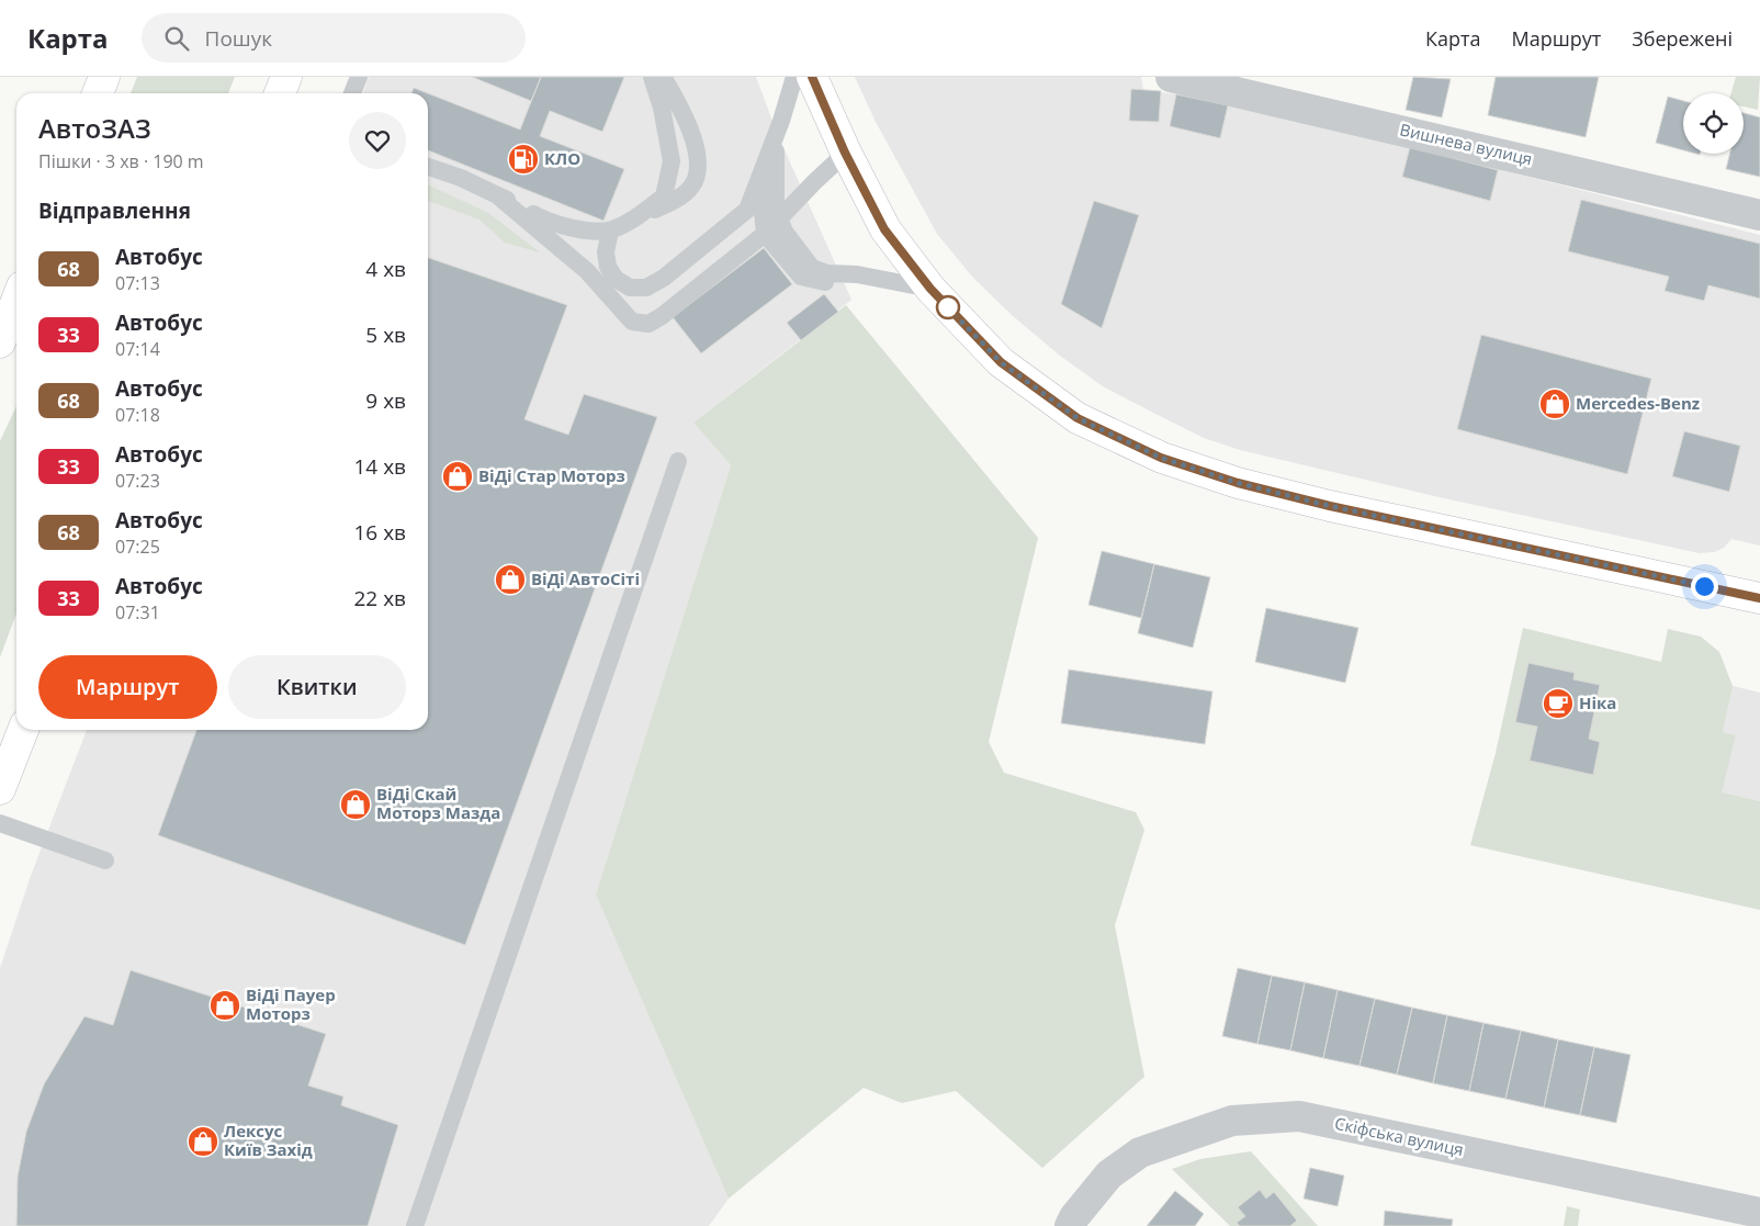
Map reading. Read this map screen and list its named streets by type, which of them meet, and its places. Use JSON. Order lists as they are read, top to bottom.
{
  "streets": {
    "street": ["Вишнева вулиця", "Скіфська вулиця"]
  },
  "places": {
    "fuel station": ["КЛО"],
    "shop": [
      "Mercedes-Benz",
      "ВіДі Стар Моторз",
      "ВіДі АвтоСіті",
      "ВіДі Скай Моторз Мазда",
      "ВіДі Пауер Моторз",
      "Лексус Київ Захід"
    ],
    "cafe": ["Ніка"]
  },
  "lines": ["bus line 68"],
  "page": {
    "header": "Карта",
    "search": "Пошук",
    "nav": ["Карта", "Маршрут", "Збережені"],
    "heading": [
      ["АвтоЗАЗ", "Пішки · 3 хв · 190 m"],
      "Відправлення"
    ],
    "list": [
      {
        "mark": "68",
        "name": "Автобус",
        "note": "07:13",
        "value": "4 хв"
      },
      {
        "mark": "33",
        "name": "Автобус",
        "note": "07:14",
        "value": "5 хв"
      },
      {
        "mark": "68",
        "name": "Автобус",
        "note": "07:18",
        "value": "9 хв"
      },
      {
        "mark": "33",
        "name": "Автобус",
        "note": "07:23",
        "value": "14 хв"
      },
      {
        "mark": "68",
        "name": "Автобус",
        "note": "07:25",
        "value": "16 хв"
      },
      {
        "mark": "33",
        "name": "Автобус",
        "note": "07:31",
        "value": "22 хв"
      }
    ],
    "buttons": ["Маршрут", "Квитки"]
  }
}
